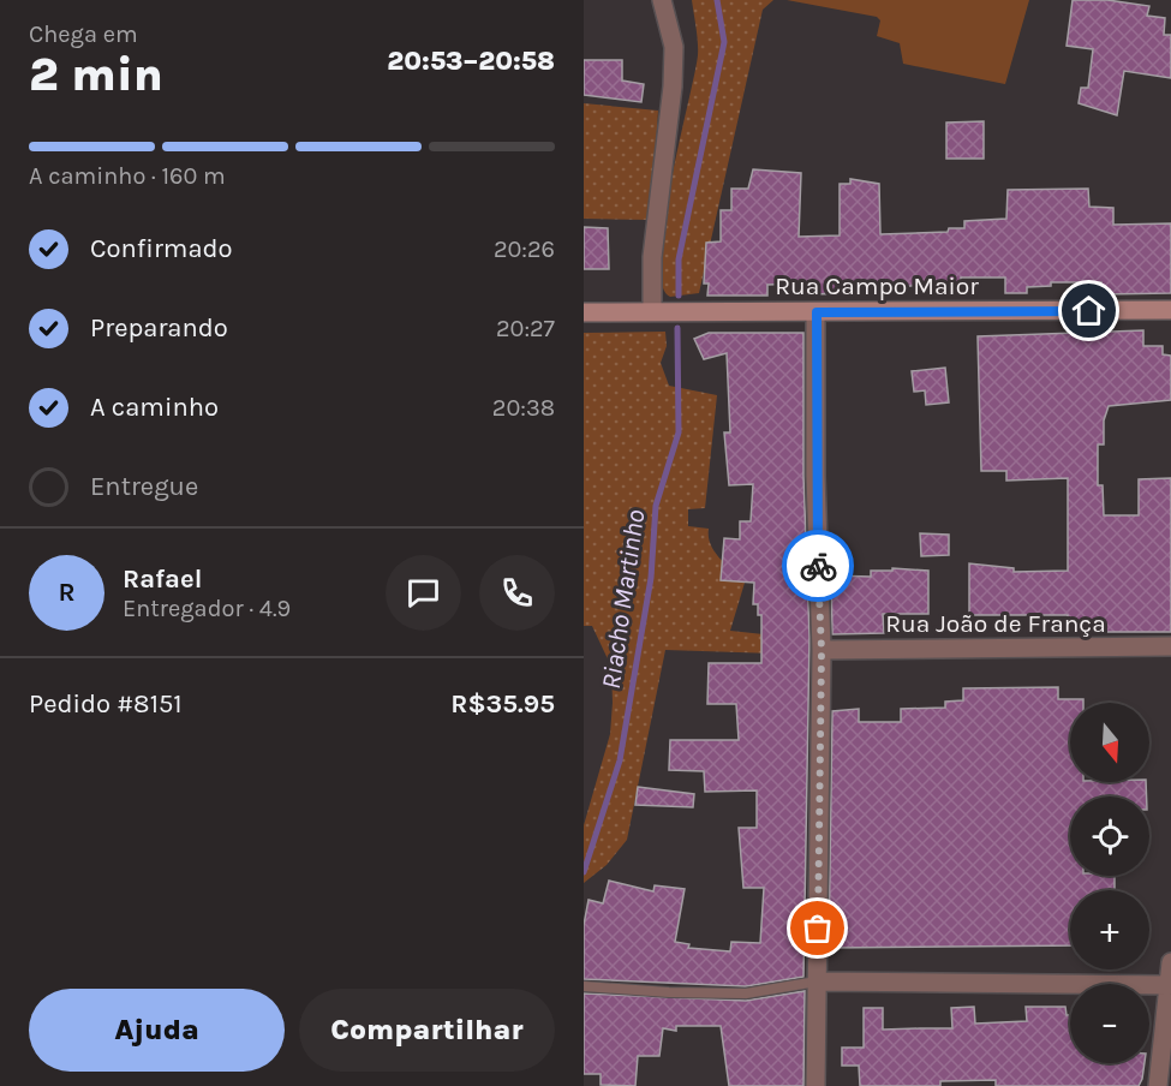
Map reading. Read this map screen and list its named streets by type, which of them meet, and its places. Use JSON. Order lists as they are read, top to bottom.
{
  "streets": {
    "street": ["Rua Campo Maior", "Rua João de França"]
  },
  "water": ["Riacho Martinho"],
  "north": "bottom",
  "page": {
    "heading": ["2 min", "Chega em", "20:53–20:58"],
    "panel": [
      "Rafael",
      "Entregador · 4.9",
      "Pedido #8151",
      "R$35.95"
    ],
    "bar": "A caminho · 160 m",
    "list": [
      ["Confirmado", "20:26"],
      ["Preparando", "20:27"],
      ["A caminho", "20:38"],
      "Entregue"
    ],
    "round": "R",
    "map_buttons": ["+", "−"],
    "buttons": ["Ajuda", "Compartilhar"]
  }
}
